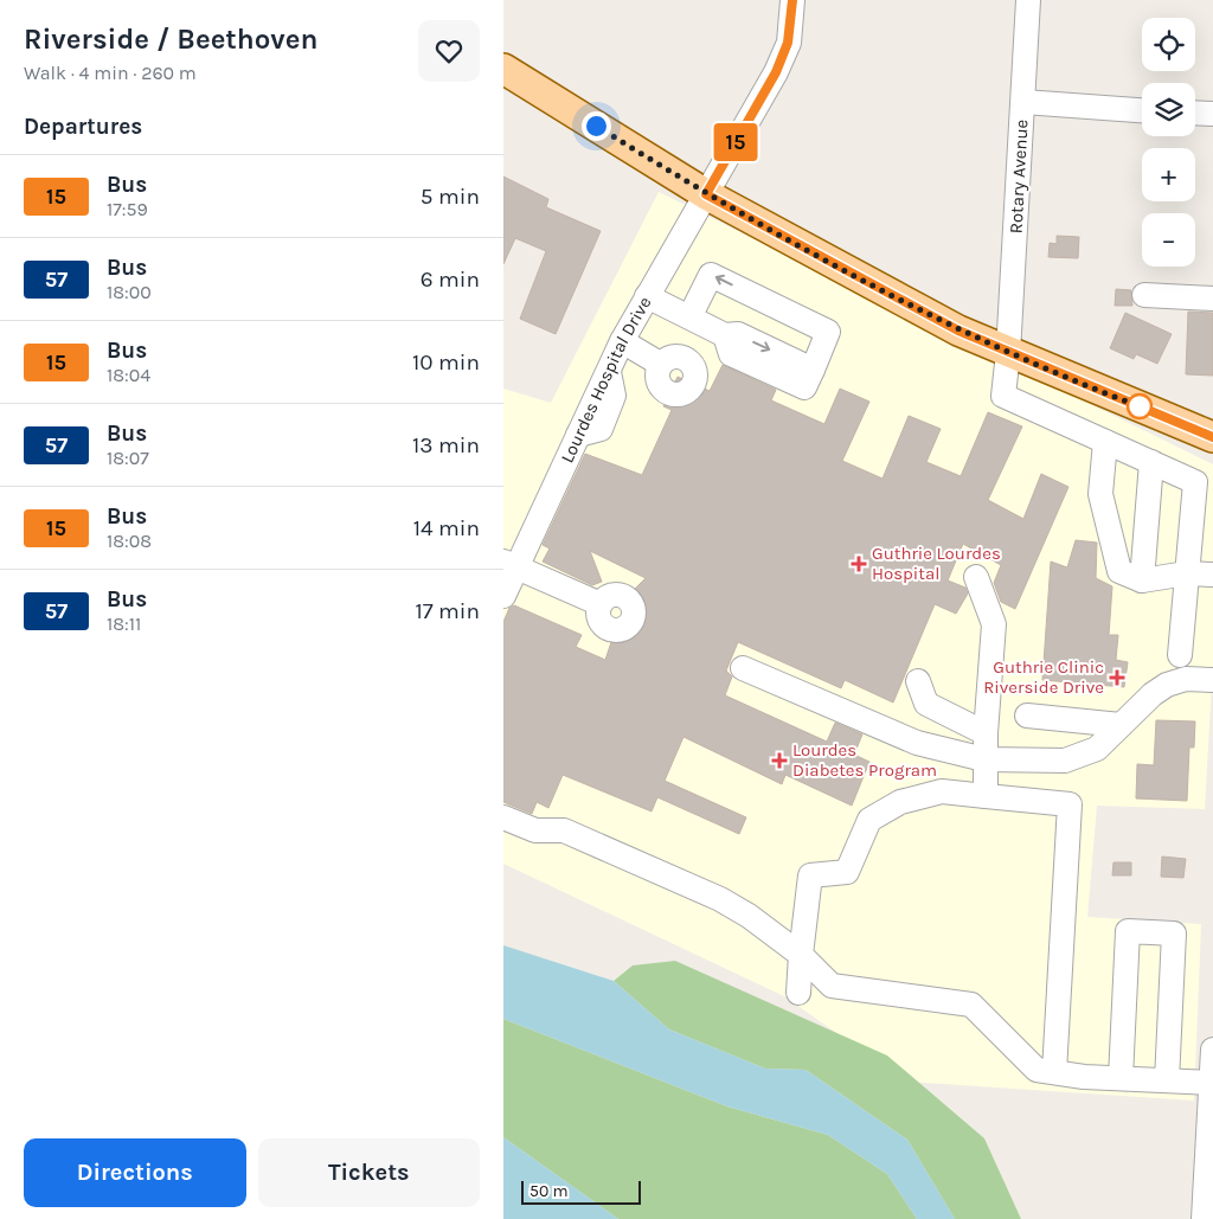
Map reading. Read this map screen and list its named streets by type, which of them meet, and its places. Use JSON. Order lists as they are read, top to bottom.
{
  "streets": {
    "street": ["Rotary Avenue", "Lourdes Hospital Drive"]
  },
  "places": {
    "health": ["Guthrie Lourdes Hospital", "Guthrie Clinic Riverside Drive", "Lourdes Diabetes Program"]
  },
  "lines": ["bus line 15"],
  "scale_bar": "50 m",
  "page": {
    "heading": [
      ["Riverside / Beethoven", "Walk · 4 min · 260 m"],
      "Departures"
    ],
    "on_map": "15",
    "map_buttons": ["+", "−"],
    "list": [
      {
        "mark": "15",
        "name": "Bus",
        "note": "17:59",
        "value": "5 min"
      },
      {
        "mark": "57",
        "name": "Bus",
        "note": "18:00",
        "value": "6 min"
      },
      {
        "mark": "15",
        "name": "Bus",
        "note": "18:04",
        "value": "10 min"
      },
      {
        "mark": "57",
        "name": "Bus",
        "note": "18:07",
        "value": "13 min"
      },
      {
        "mark": "15",
        "name": "Bus",
        "note": "18:08",
        "value": "14 min"
      },
      {
        "mark": "57",
        "name": "Bus",
        "note": "18:11",
        "value": "17 min"
      }
    ],
    "buttons": ["Directions", "Tickets"],
    "scale": "50 m"
  }
}
